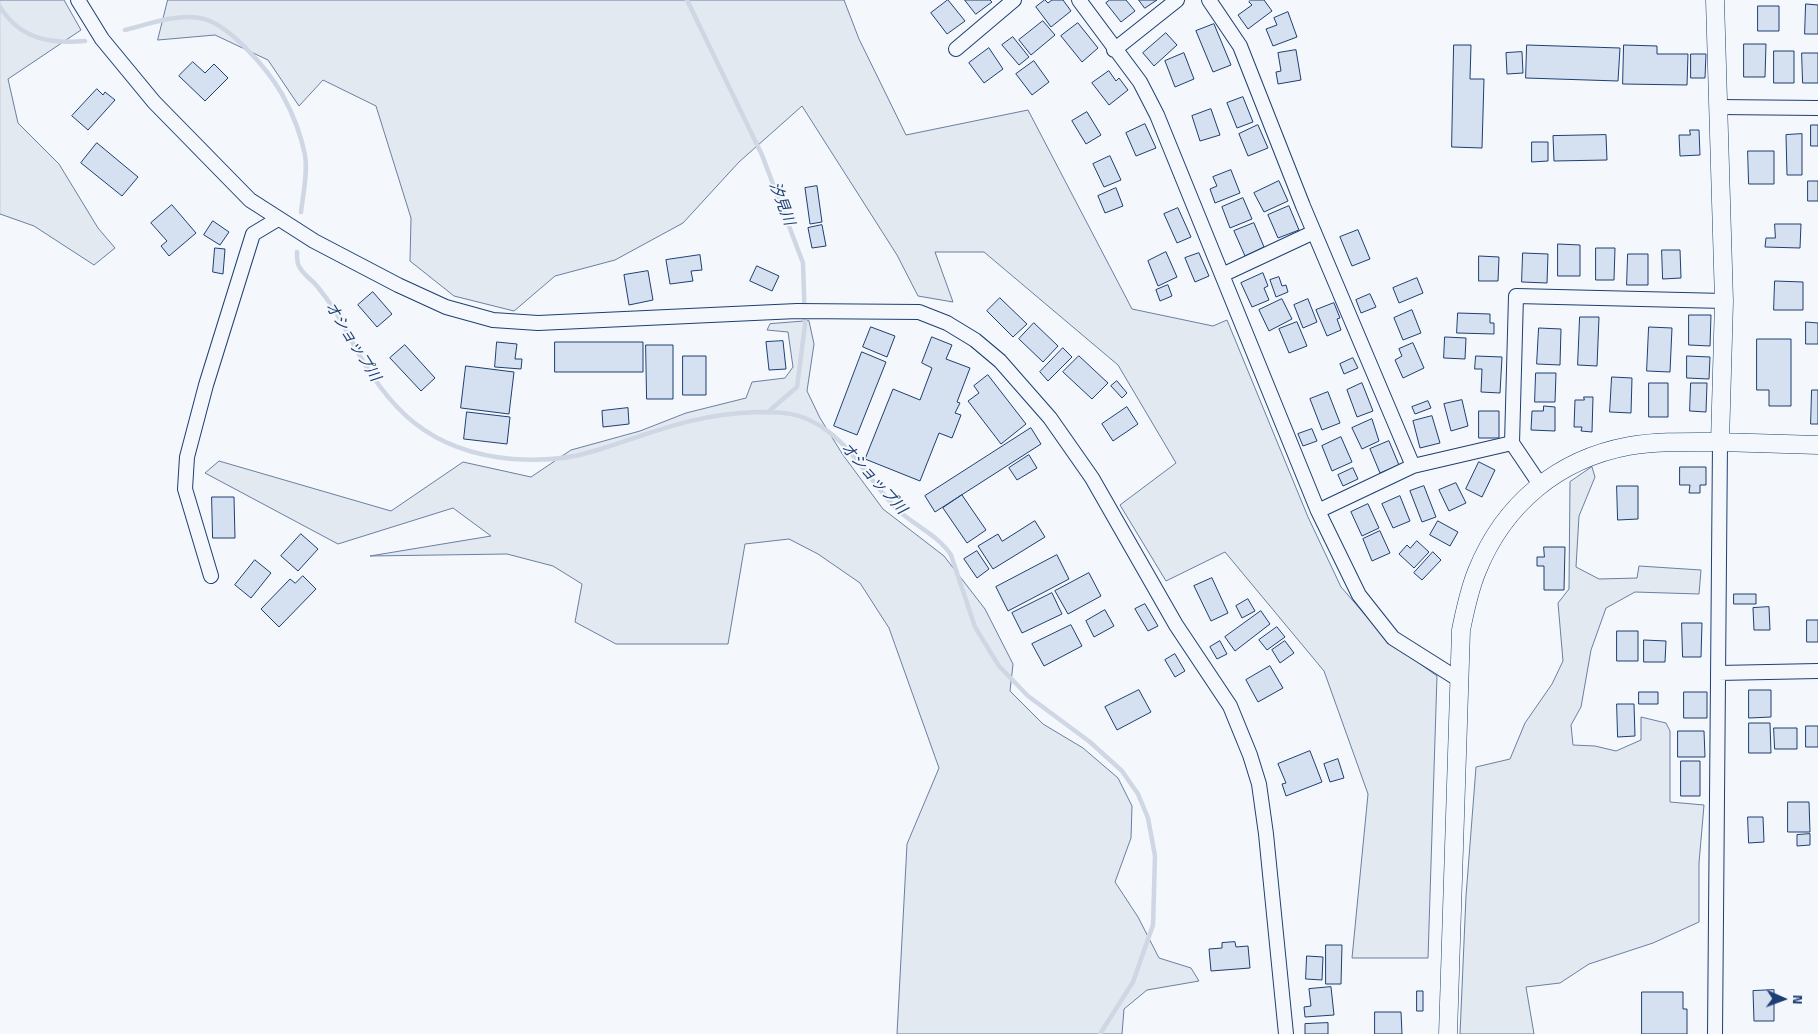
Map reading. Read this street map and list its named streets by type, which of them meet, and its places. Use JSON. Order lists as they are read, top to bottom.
{
  "water": ["汐見川", "オショップ川"],
  "north": "right"
}
